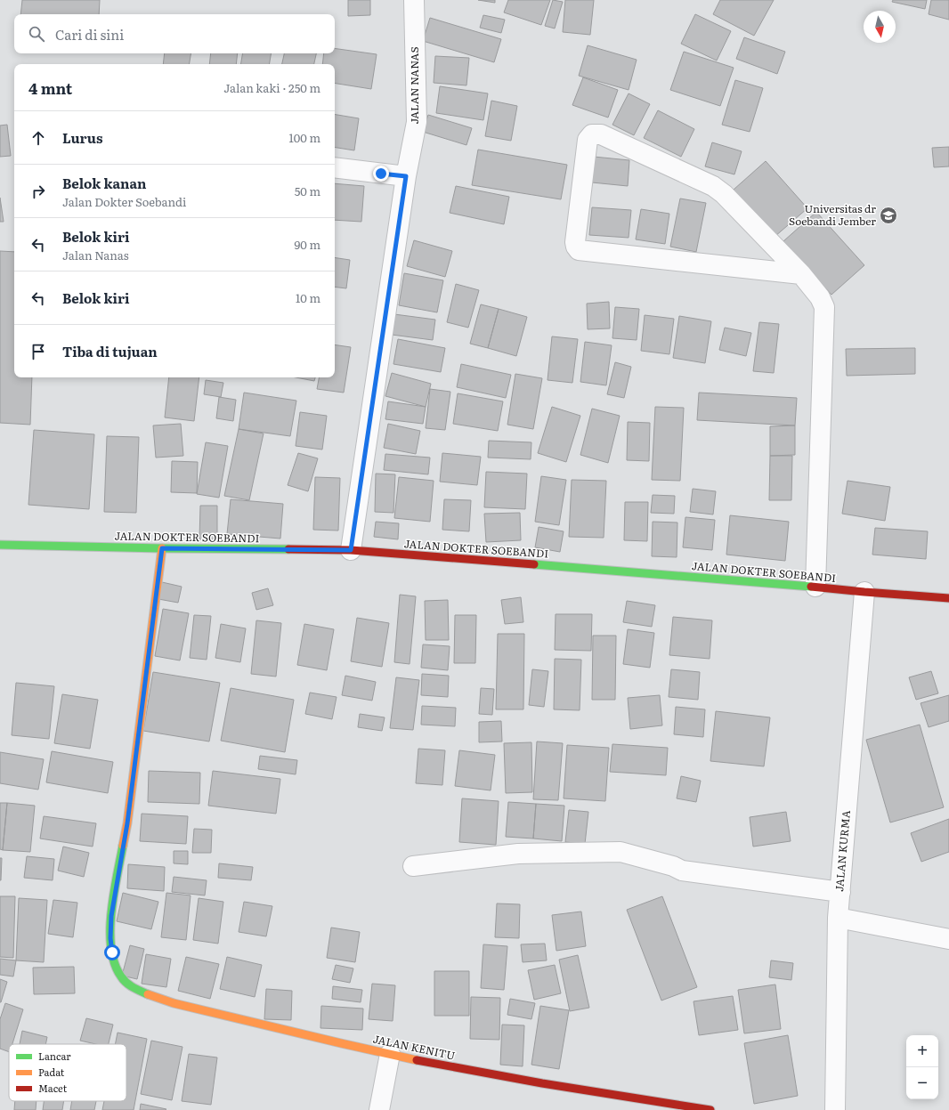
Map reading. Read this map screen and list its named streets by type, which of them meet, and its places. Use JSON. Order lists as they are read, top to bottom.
{
  "streets": {
    "street": [
      "JALAN NANAS",
      "JALAN DOKTER SOEBANDI",
      "JALAN KURMA",
      "JALAN KENITU"
    ]
  },
  "crossings": [
    ["JALAN NANAS", "JALAN DOKTER SOEBANDI"],
    ["JALAN DOKTER SOEBANDI", "JALAN KURMA"],
    ["JALAN DOKTER SOEBANDI", "JALAN KENITU"]
  ],
  "places": {
    "school or university": ["Universitas dr Soebandi Jember"]
  },
  "legend": ["Lancar", "Padat", "Macet"],
  "north": "bottom",
  "page": {
    "search": "Cari di sini",
    "heading": ["4 mnt", "Jalan kaki · 250 m"],
    "list": [
      ["Lurus", "100 m"],
      ["Belok kanan", "Jalan Dokter Soebandi", "50 m"],
      ["Belok kiri", "Jalan Nanas", "90 m"],
      ["Belok kiri", "10 m"],
      "Tiba di tujuan"
    ],
    "map_buttons": ["+", "−"]
  }
}
